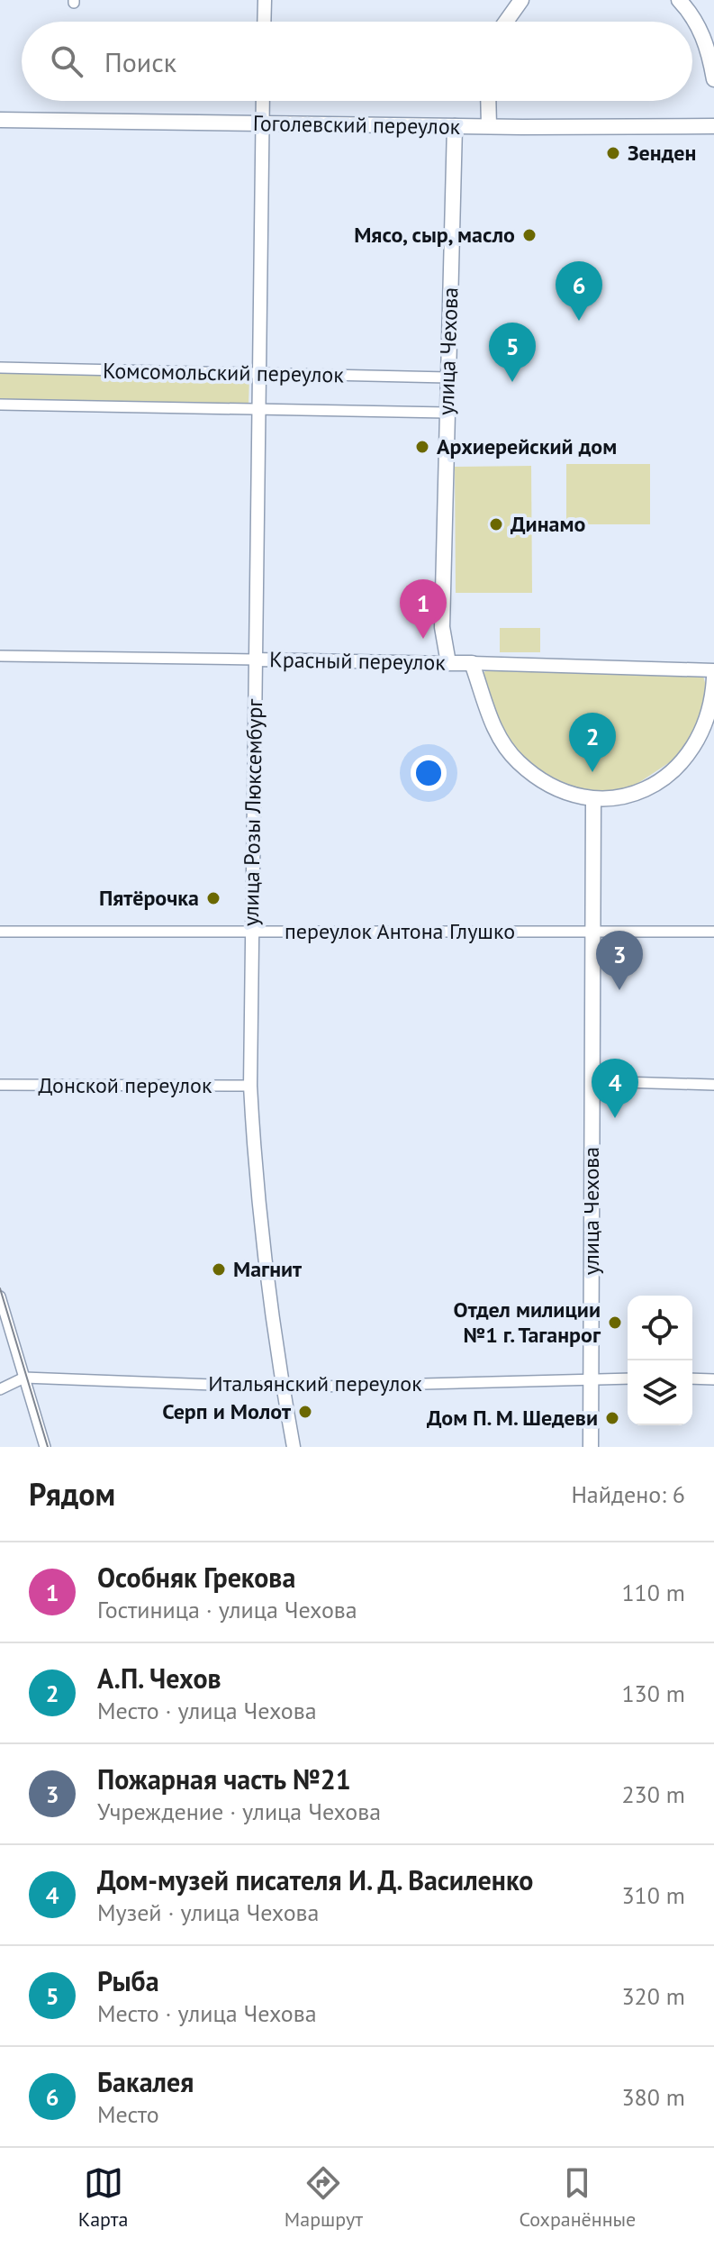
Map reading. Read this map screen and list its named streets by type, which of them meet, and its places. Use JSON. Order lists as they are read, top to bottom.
{
  "streets": {
    "main road": ["Гоголевский переулок", "улица Чехова", "Красный переулок"],
    "street": [
      "Комсомольский переулок",
      "улица Розы Люксембург",
      "переулок Антона Глушко",
      "Донской переулок",
      "Итальянский переулок"
    ]
  },
  "crossings": [
    ["Гоголевский переулок", "улица Чехова"],
    ["Гоголевский переулок", "улица Розы Люксембург"],
    ["улица Чехова", "Комсомольский переулок"],
    ["улица Чехова", "Красный переулок"],
    ["улица Чехова", "переулок Антона Глушко"],
    ["улица Чехова", "Итальянский переулок"],
    ["Комсомольский переулок", "улица Розы Люксембург"],
    ["Красный переулок", "улица Розы Люксембург"],
    ["улица Розы Люксембург", "переулок Антона Глушко"],
    ["улица Розы Люксембург", "Донской переулок"],
    ["улица Розы Люксембург", "Итальянский переулок"]
  ],
  "places": [
    "Зенден",
    "Мясо, сыр, масло",
    "Архиерейский дом",
    "Динамо",
    "Пятёрочка",
    "Магнит",
    "Отдел милиции №1 г. Таганрог",
    "Серп и Молот",
    "Дом П. М. Шедеви"
  ],
  "page": {
    "search": "Поиск",
    "pins": [
      "6",
      "5",
      "1",
      "2",
      "3",
      "4"
    ],
    "heading": ["Рядом", "Найдено: 6"],
    "list": [
      {
        "mark": "1",
        "name": "Особняк Грекова",
        "note": "Гостиница · улица Чехова",
        "value": "110 m"
      },
      {
        "mark": "2",
        "name": "А.П. Чехов",
        "note": "Место · улица Чехова",
        "value": "130 m"
      },
      {
        "mark": "3",
        "name": "Пожарная часть №21",
        "note": "Учреждение · улица Чехова",
        "value": "230 m"
      },
      {
        "mark": "4",
        "name": "Дом-музей писателя И. Д. Василенко",
        "note": "Музей · улица Чехова",
        "value": "310 m"
      },
      {
        "mark": "5",
        "name": "Рыба",
        "note": "Место · улица Чехова",
        "value": "320 m"
      },
      {
        "mark": "6",
        "name": "Бакалея",
        "note": "Место",
        "value": "380 m"
      }
    ],
    "nav": ["Карта", "Маршрут", "Сохранённые"]
  }
}
